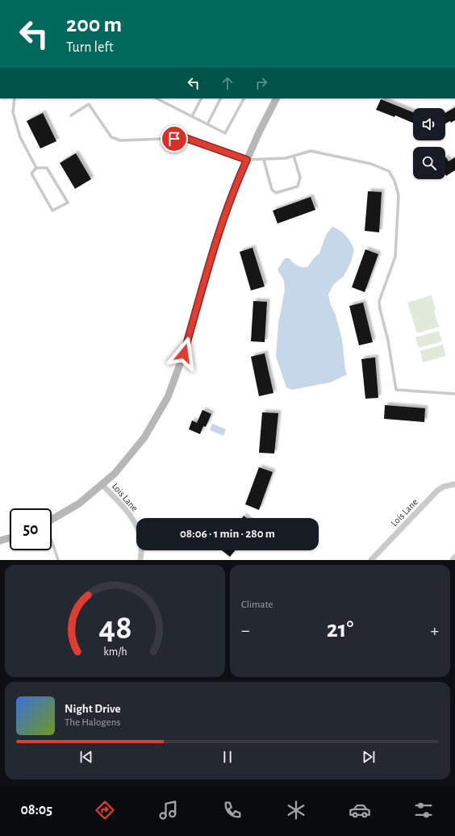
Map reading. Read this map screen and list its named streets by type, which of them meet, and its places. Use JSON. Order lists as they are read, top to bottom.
{
  "streets": {
    "street": ["Lois Lane"]
  },
  "page": {
    "turn": ["200 m", "Turn left"],
    "limit": "50",
    "trip": "08:06 · 1 min · 280 m",
    "tile": "Climate",
    "heat": ["−", "21°", "+"],
    "song": ["Night Drive", "The Halogens"],
    "tabs": "08:05",
    "gauge": ["48", "km/h"]
  }
}
